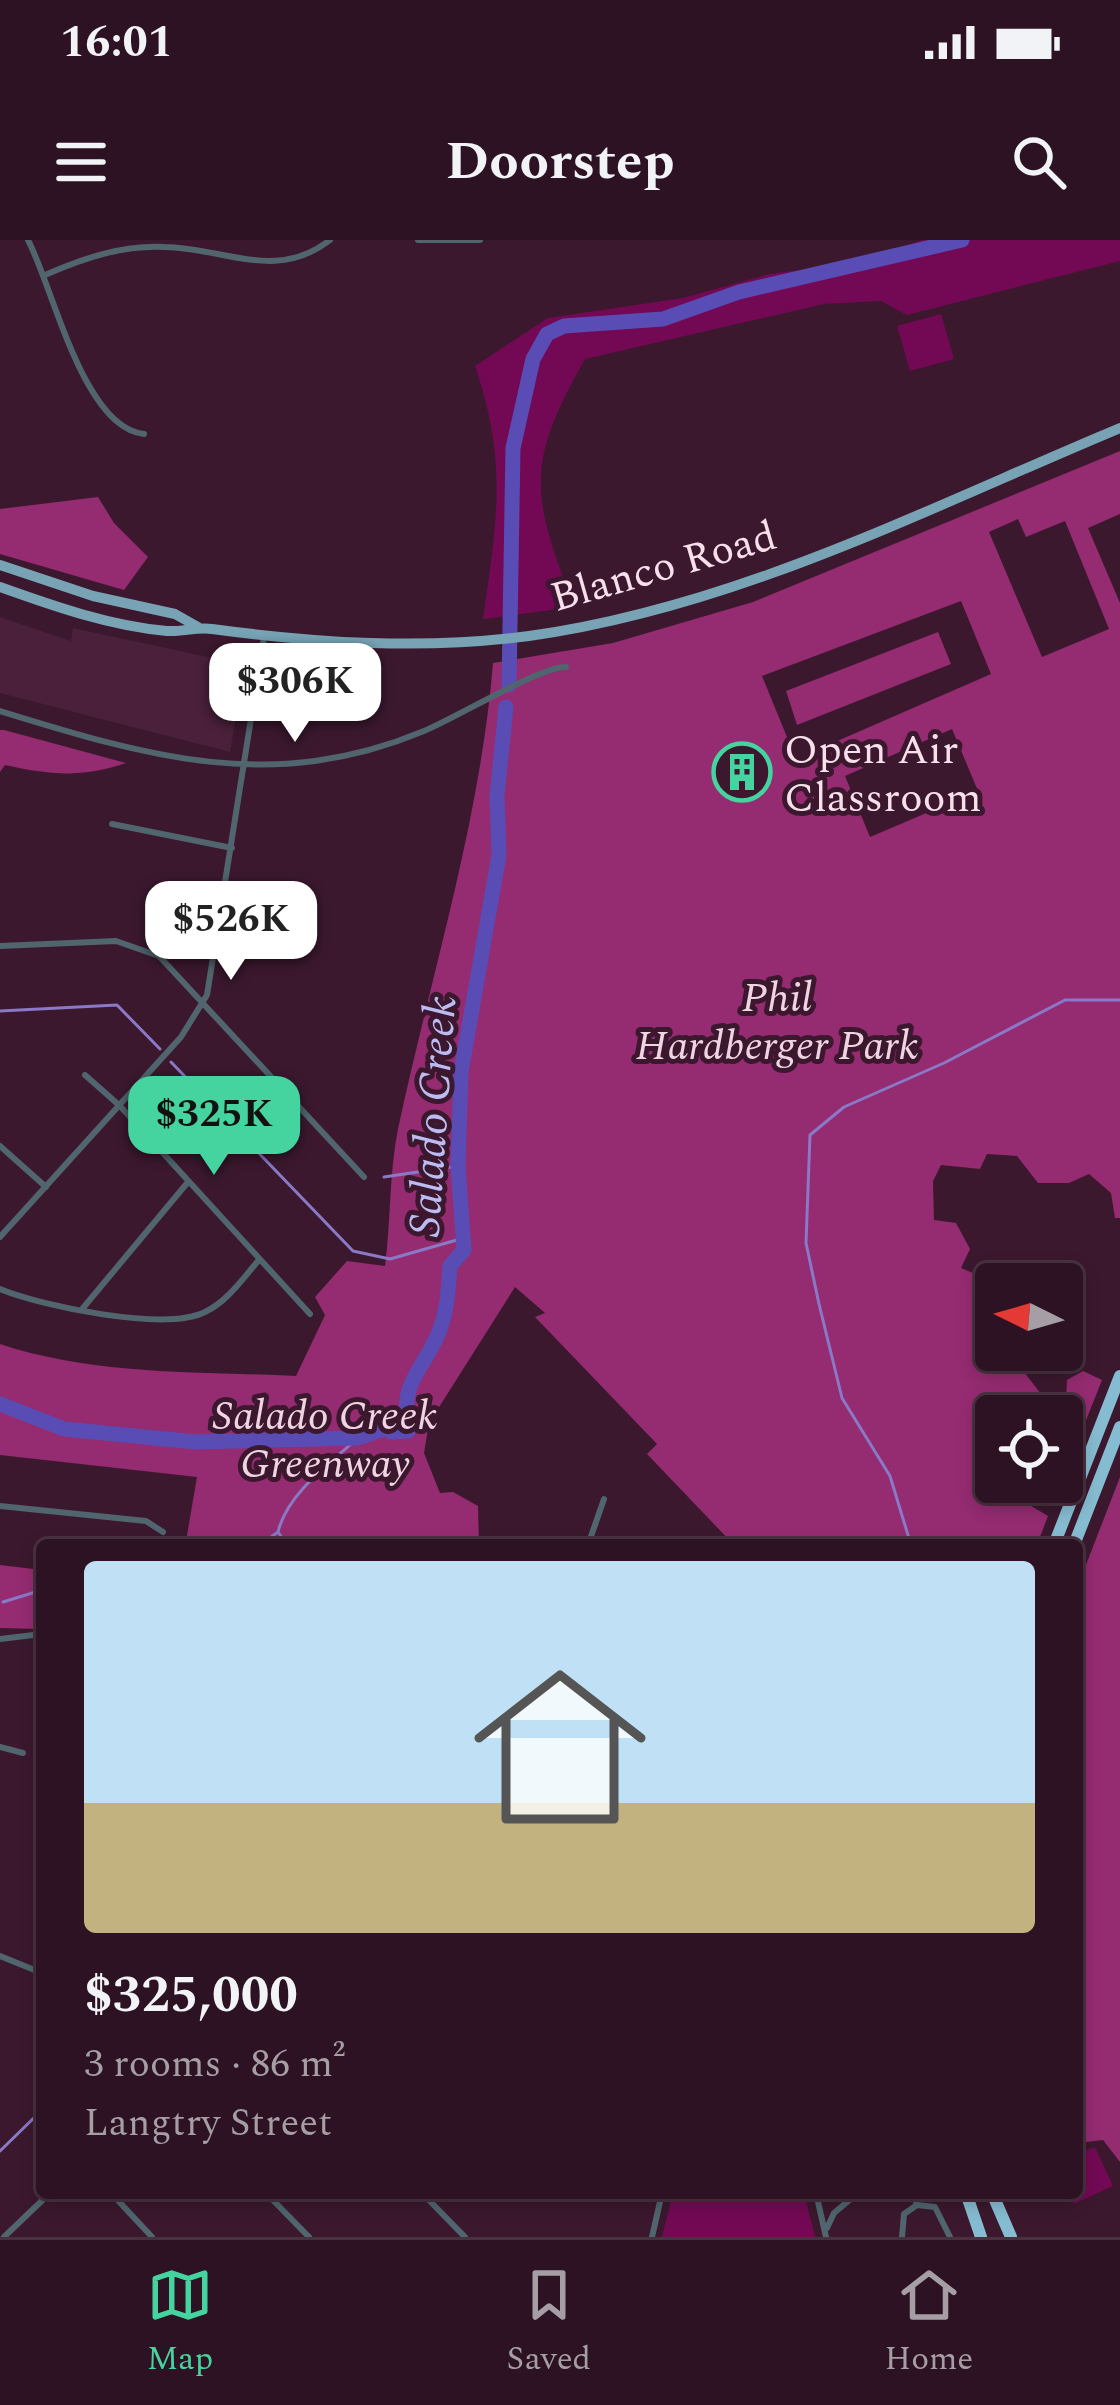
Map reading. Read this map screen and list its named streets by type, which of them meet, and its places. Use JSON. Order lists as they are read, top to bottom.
{
  "streets": {
    "main road": ["Blanco Road"]
  },
  "water": ["Salado Creek"],
  "parks": ["Phil Hardberger Park", "Salado Creek Greenway"],
  "places": {
    "building": ["Open Air Classroom"]
  },
  "north": "left",
  "page": {
    "status": "16:01",
    "header": "Doorstep",
    "price": ["$306K", "$526K", "$325K"],
    "list": [
      {
        "name": "$325,000",
        "note": "3 rooms · 86 m² · Langtry Street"
      }
    ],
    "tabs": ["Map", "Saved", "Home"]
  }
}
